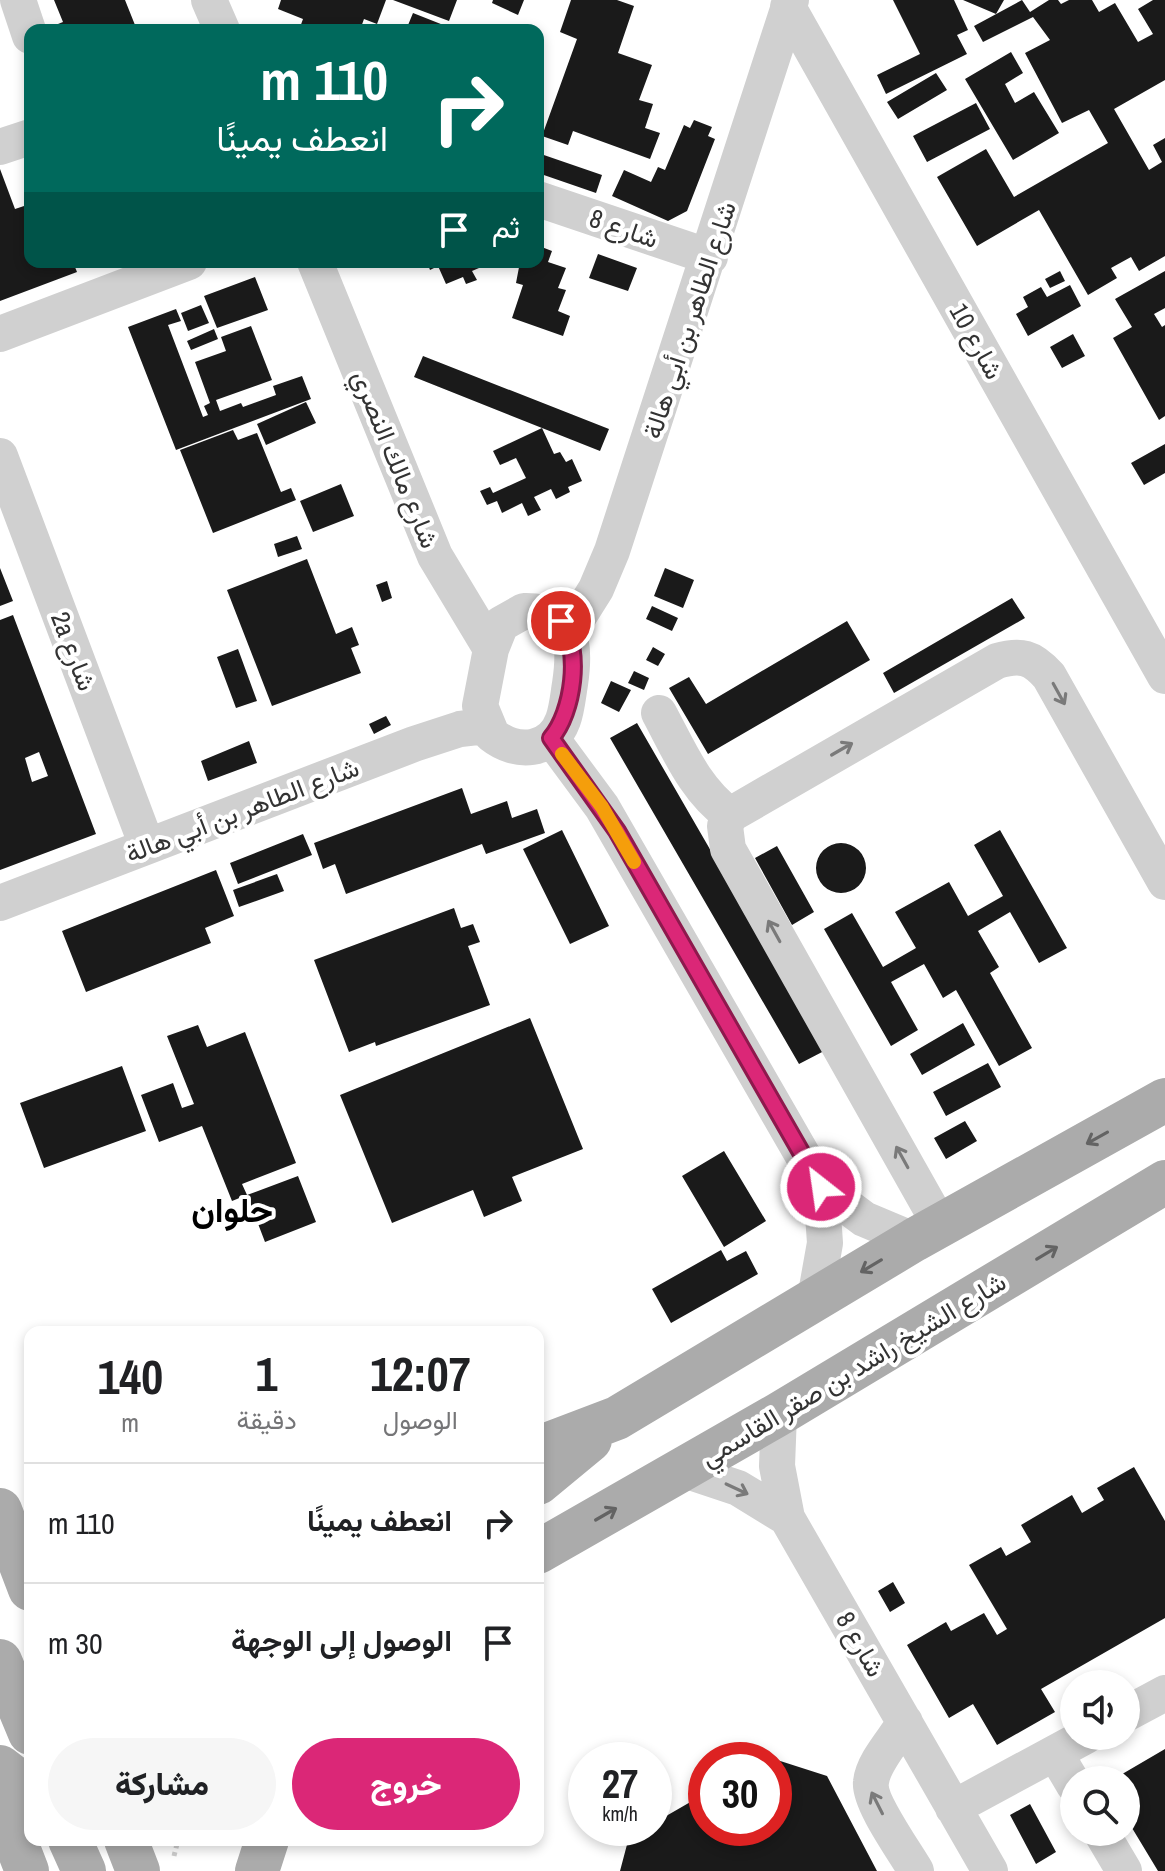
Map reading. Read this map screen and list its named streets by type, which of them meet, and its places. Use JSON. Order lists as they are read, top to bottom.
{
  "streets": {
    "main road": ["شارع الشيخ راشد بن صقر القاسمي"],
    "street": [
      "شارع 8",
      "شارع الطاهر بن أبي هالة",
      "شارع 10",
      "شارع مالك النصري",
      "2a شارع"
    ]
  },
  "crossings": [
    ["شارع 8", "شارع الطاهر بن أبي هالة"],
    ["شارع 8", "شارع الشيخ راشد بن صقر القاسمي"],
    ["شارع الطاهر بن أبي هالة", "شارع 10"],
    ["شارع الطاهر بن أبي هالة", "شارع مالك النصري"],
    ["شارع الطاهر بن أبي هالة", "2a شارع"]
  ],
  "districts": ["حلوان"],
  "page": {
    "turn": ["110 m", "انعطف يمينًا"],
    "then": "ثم",
    "eta": [
      "12:07",
      "الوصول",
      "1",
      "دقيقة",
      "140",
      "m"
    ],
    "list": [
      {
        "name": "انعطف يمينًا",
        "value": "110 m"
      },
      {
        "name": "الوصول إلى الوجهة",
        "value": "30 m"
      }
    ],
    "buttons": ["خروج", "مشاركة"],
    "speed": "27 km/h",
    "limit": "30"
  }
}
